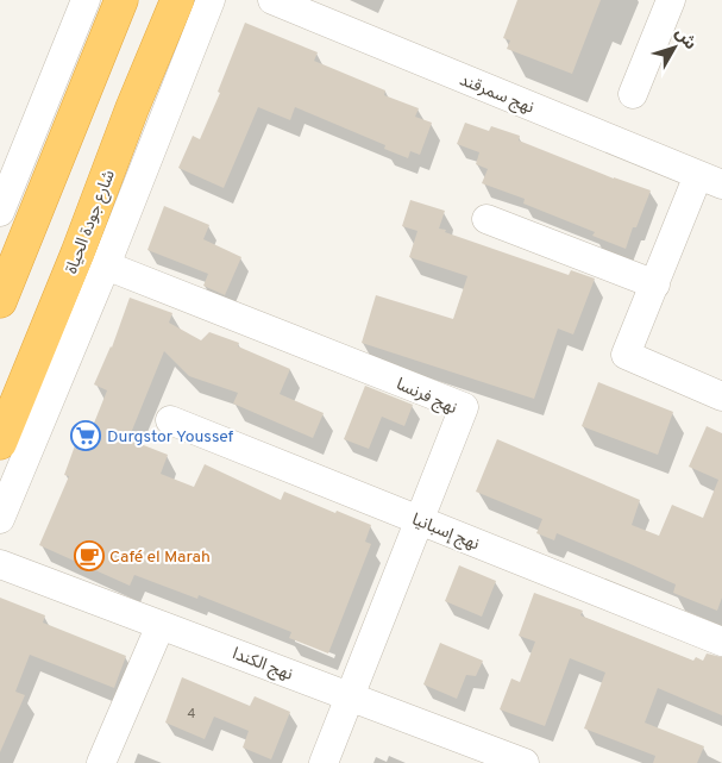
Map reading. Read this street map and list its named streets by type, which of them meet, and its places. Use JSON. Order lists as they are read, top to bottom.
{
  "streets": {
    "highway": ["شارع جودة الحياة"],
    "street": [
      "نهج سمرقند",
      "نهج فرنسا",
      "نهج إسبانيا",
      "نهج الكندا"
    ]
  },
  "crossings": [
    ["نهج فرنسا", "نهج إسبانيا"],
    ["نهج فرنسا", "نهج الكندا"]
  ],
  "places": {
    "supermarket": ["Durgstor Youssef"],
    "cafe": ["Café el Marah"]
  },
  "house_numbers": ["4"],
  "north": "top right"
}
